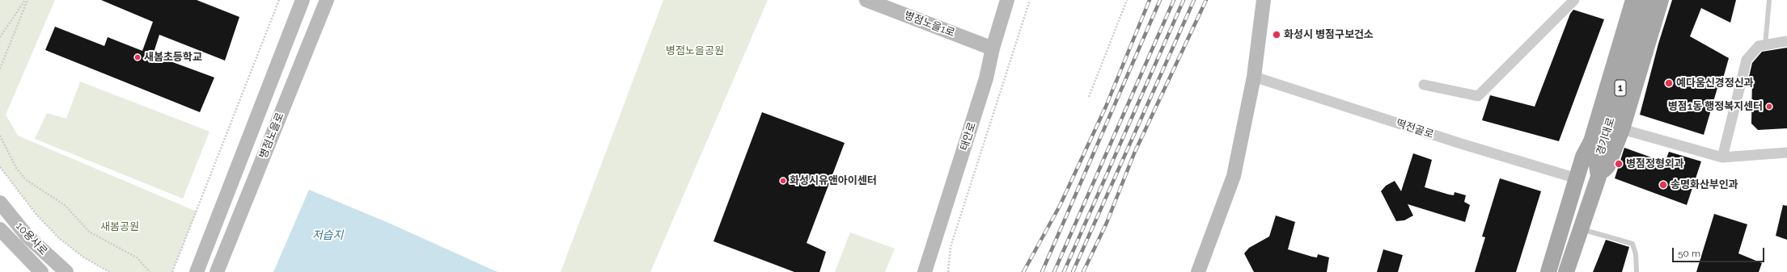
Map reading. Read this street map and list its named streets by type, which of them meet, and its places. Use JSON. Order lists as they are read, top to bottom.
{
  "streets": {
    "main road": ["1", "경기대로"],
    "street": [
      "병점노을1로",
      "떡전골로",
      "병점노을로",
      "태안로",
      "10용사로"
    ]
  },
  "crossings": [
    ["병점노을1로", "태안로"],
    ["떡전골로", "경기대로"]
  ],
  "water": ["저습지"],
  "parks": ["병점노을공원", "새봄공원"],
  "places": [
    "화성시 병점구보건소",
    "새봄초등학교",
    "예다움신경정신과",
    "병점1동 행정복지센터",
    "병점정형외과",
    "화성시유앤아이센터",
    "송명화산부인과"
  ],
  "scale_bar": "50 m"
}
